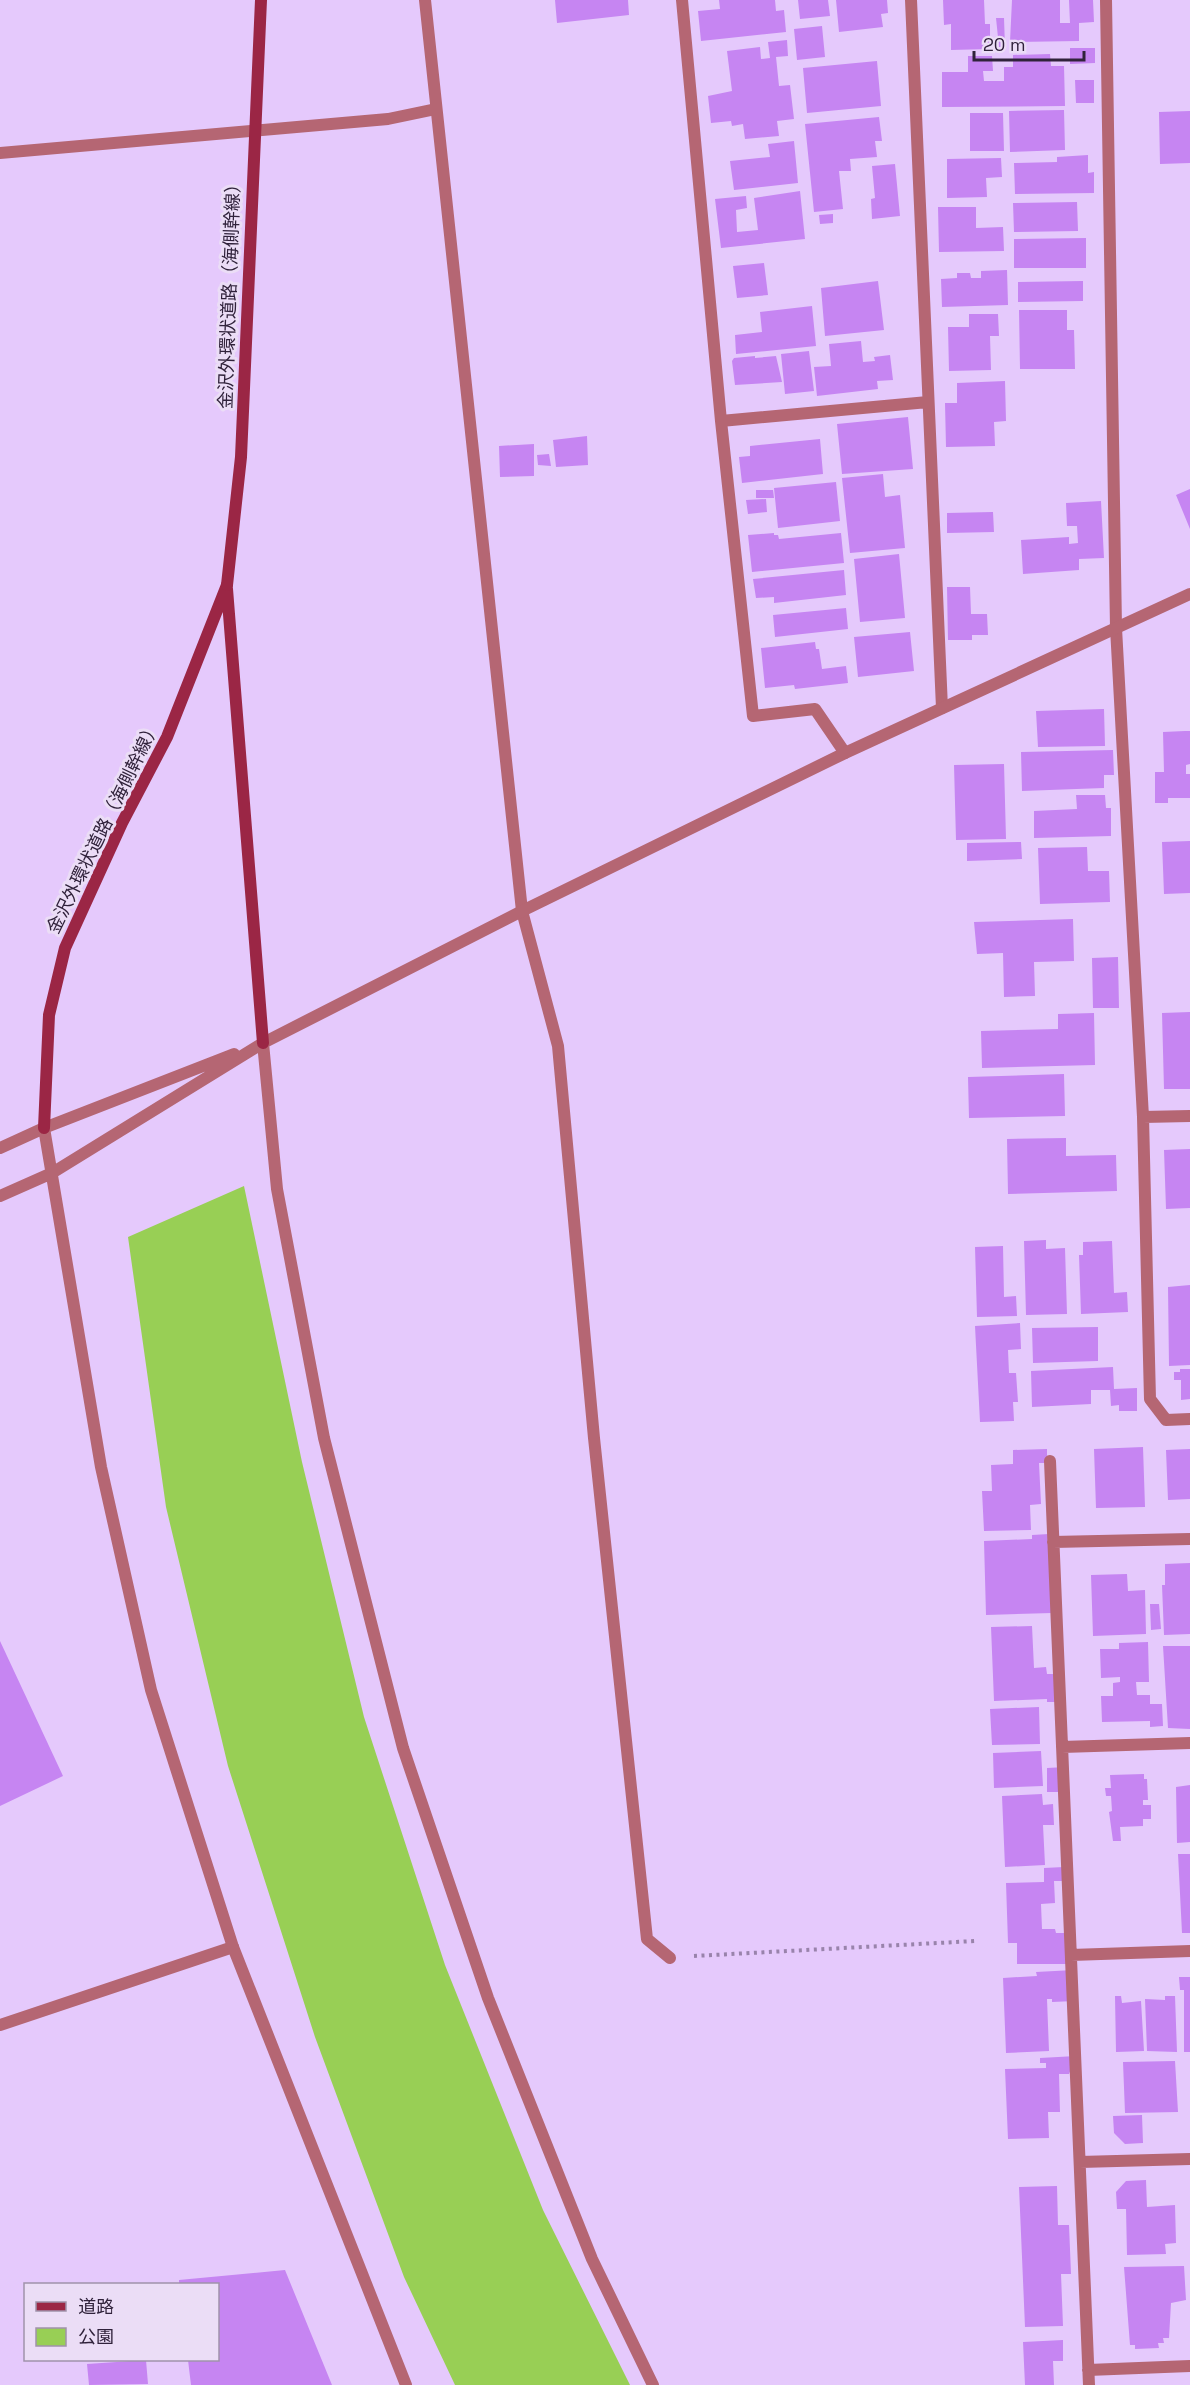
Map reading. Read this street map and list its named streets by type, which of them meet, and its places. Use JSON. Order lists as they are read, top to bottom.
{
  "streets": {
    "main road": ["金沢外環状道路（海側幹線）"]
  },
  "legend": ["道路", "公園"],
  "scale_bar": "20 m"
}
